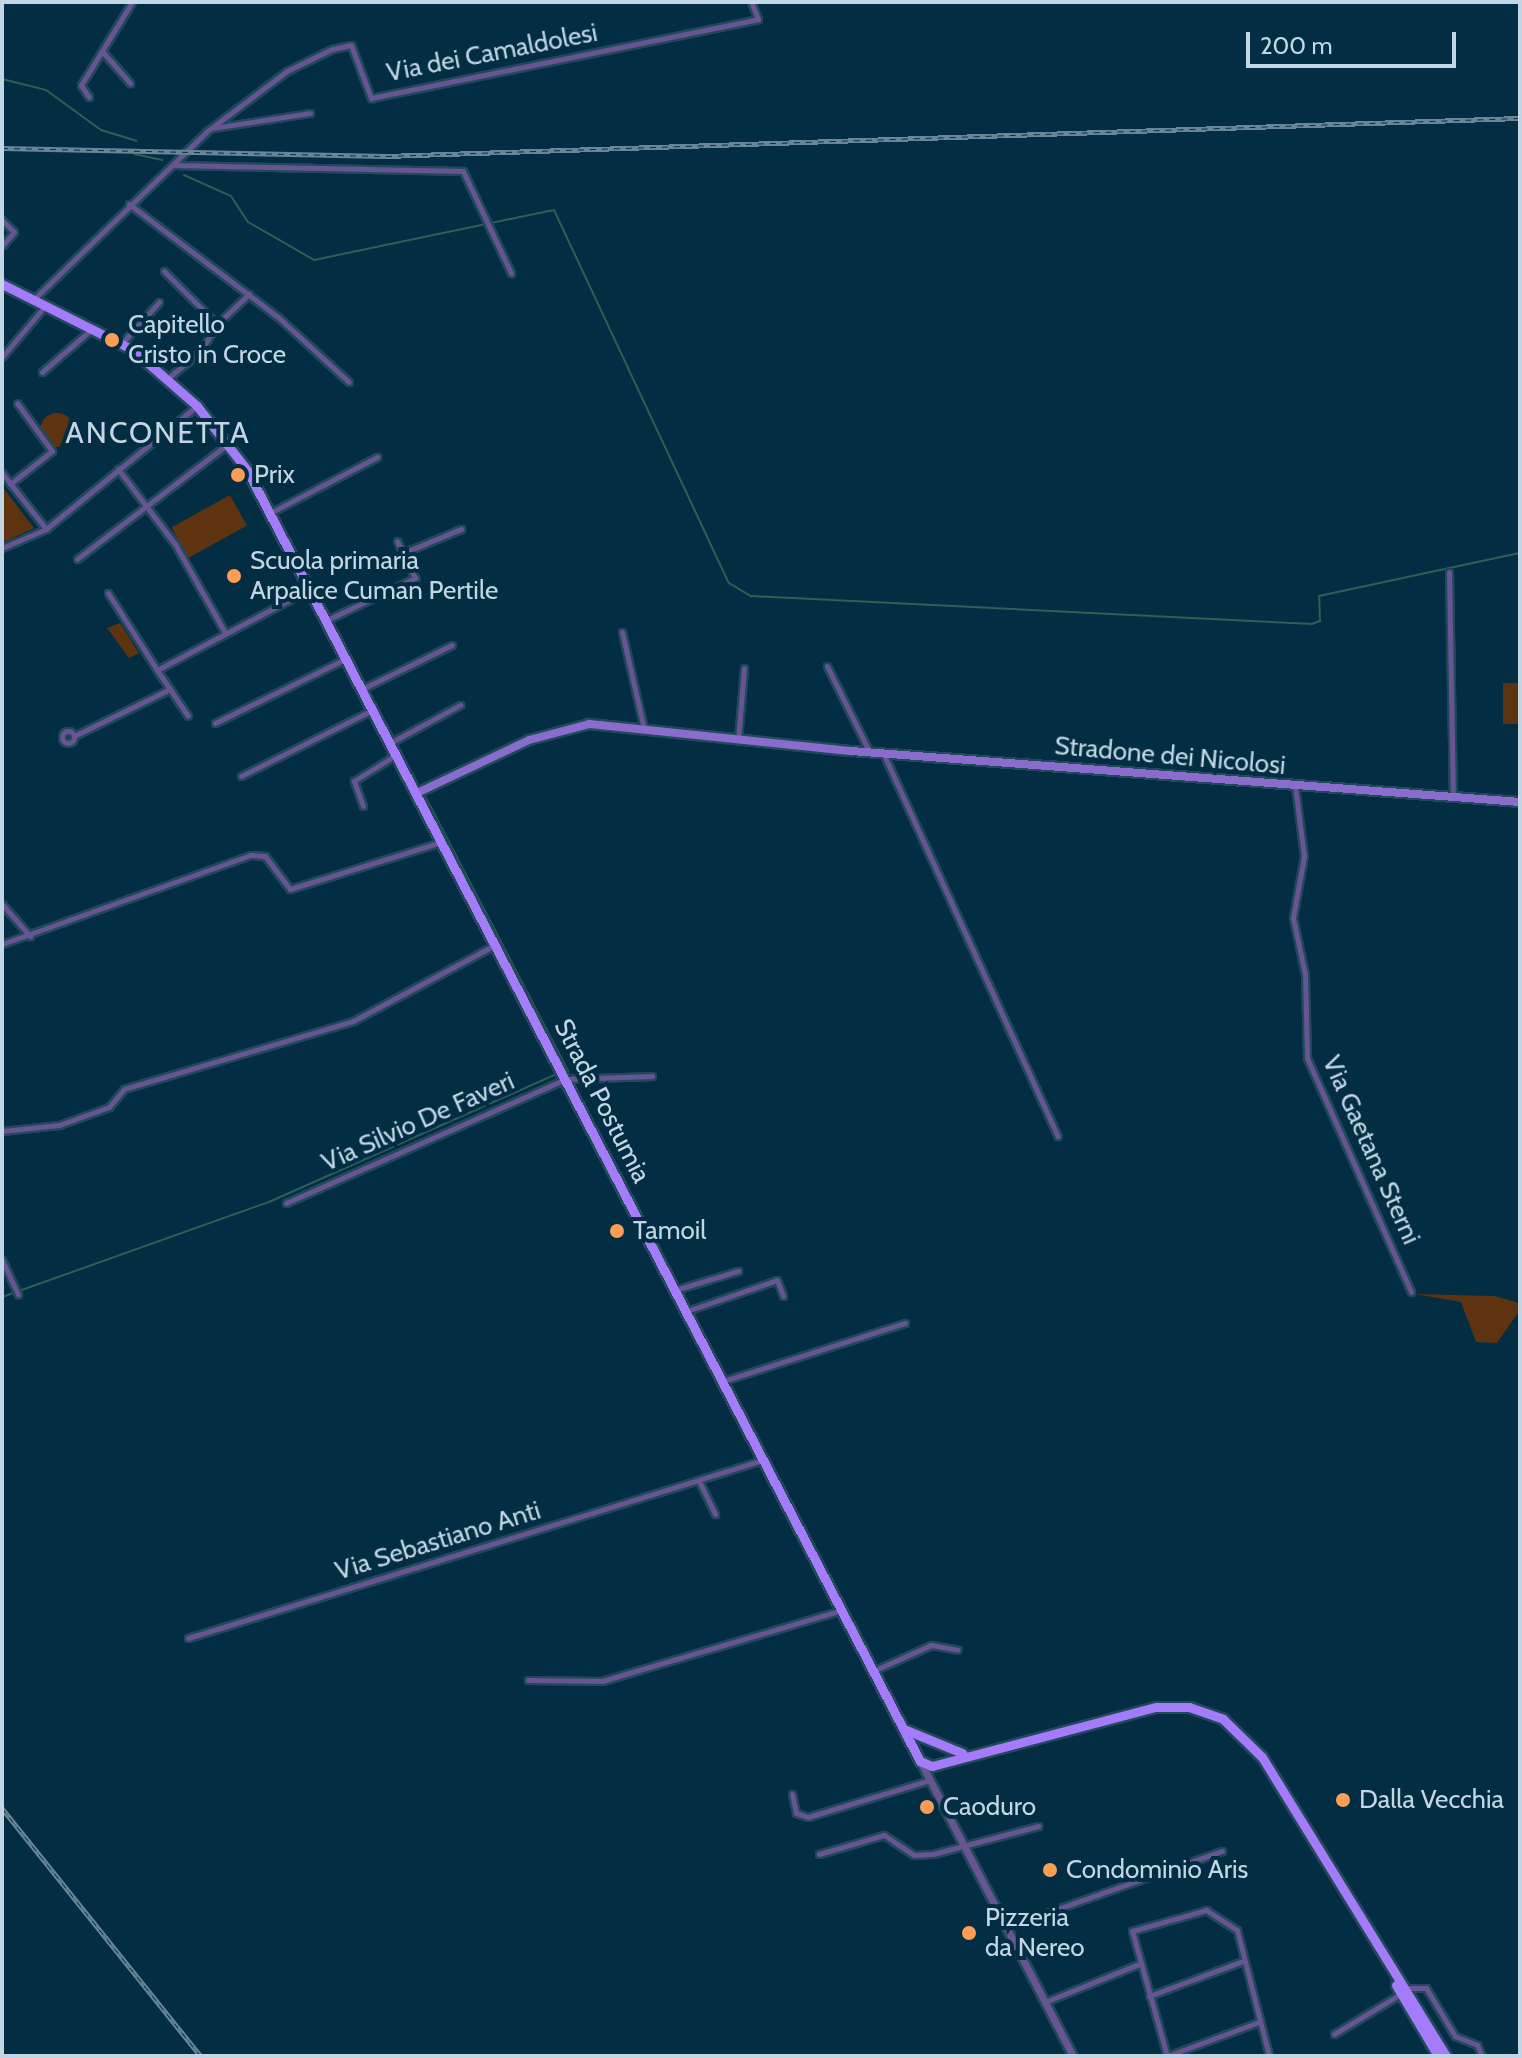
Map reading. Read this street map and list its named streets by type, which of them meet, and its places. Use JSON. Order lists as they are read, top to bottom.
{
  "streets": {
    "main road": ["Stradone dei Nicolosi", "Strada Postumia"],
    "street": [
      "Via dei Camaldolesi",
      "Via Silvio De Faveri",
      "Via Gaetana Sterni",
      "Via Sebastiano Anti"
    ]
  },
  "crossings": [
    ["Via dei Camaldolesi", "Strada Postumia"],
    ["Stradone dei Nicolosi", "Strada Postumia"],
    ["Stradone dei Nicolosi", "Via Gaetana Sterni"],
    ["Strada Postumia", "Via Silvio De Faveri"],
    ["Strada Postumia", "Via Sebastiano Anti"]
  ],
  "districts": ["ANCONETTA"],
  "places": [
    "Capitello Cristo in Croce",
    "Prix",
    "Scuola primaria Arpalice Cuman Pertile",
    "Tamoil",
    "Dalla Vecchia",
    "Caoduro",
    "Condominio Aris",
    "Pizzeria da Nereo"
  ],
  "scale_bar": "200 m"
}
